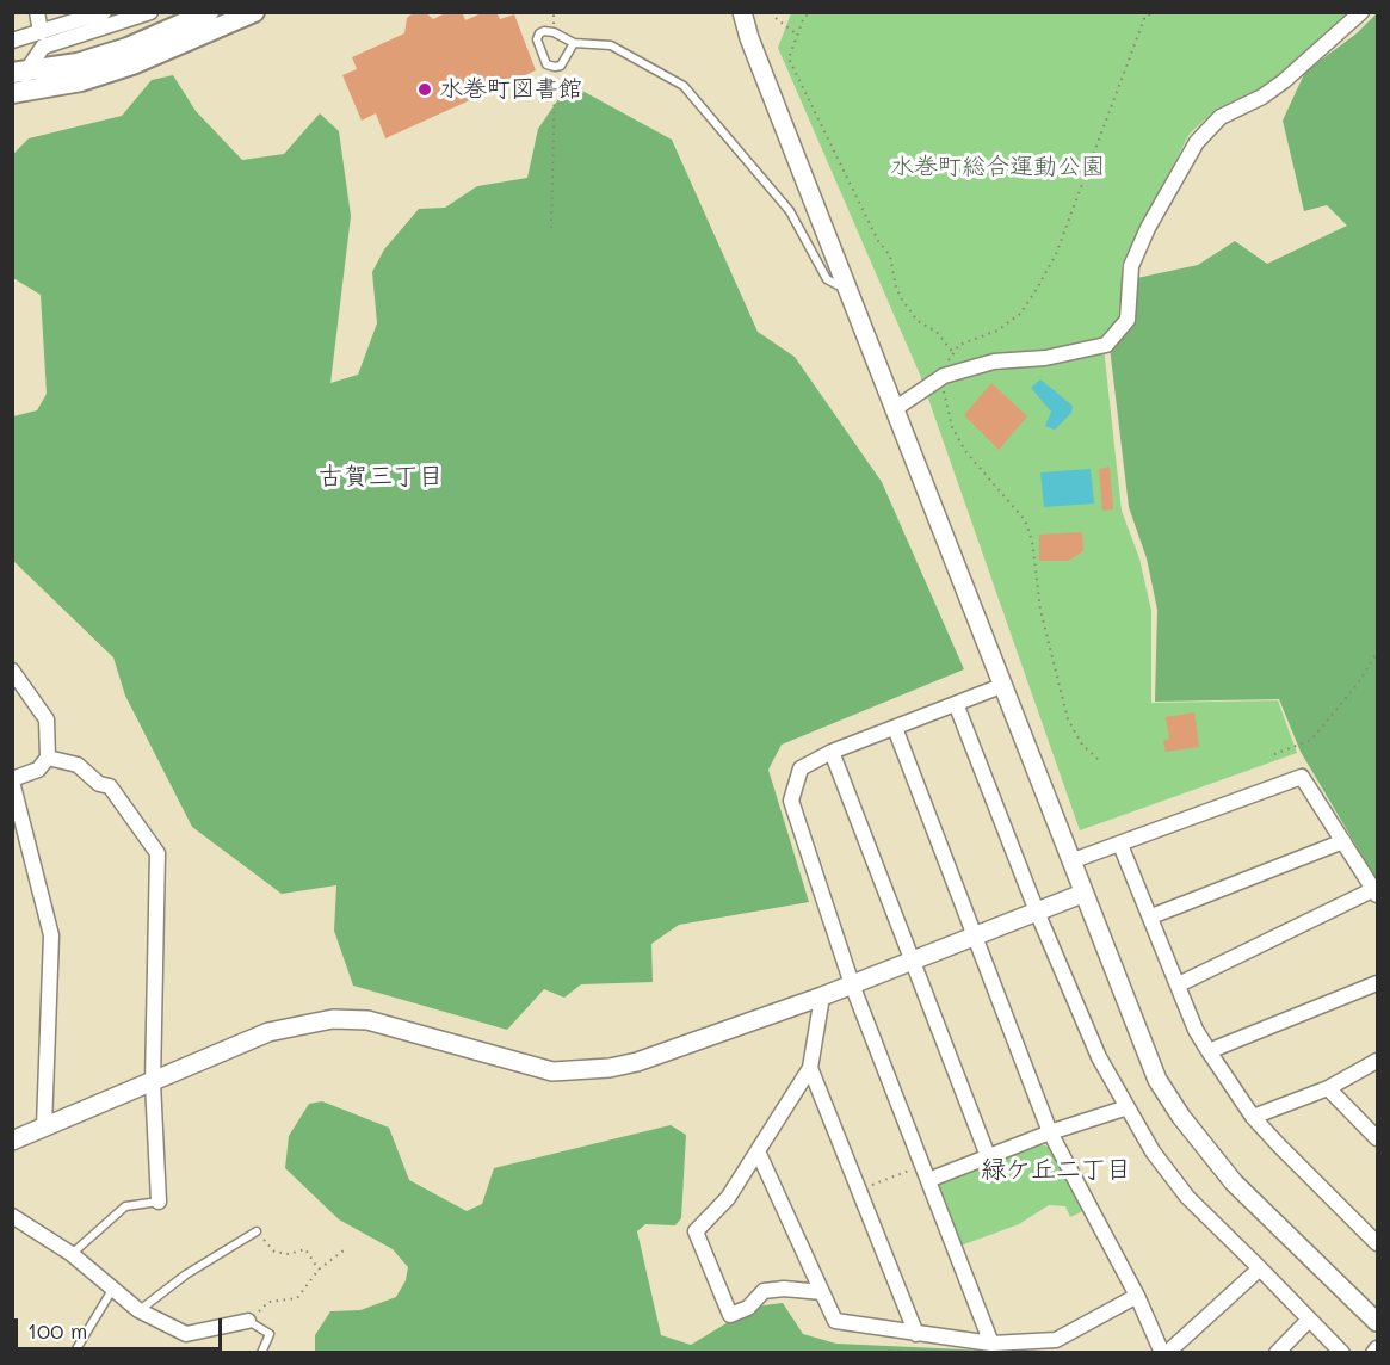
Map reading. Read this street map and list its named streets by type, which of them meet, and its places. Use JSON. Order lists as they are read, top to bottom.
{
  "districts": ["古賀三丁目", "緑ケ丘二丁目"],
  "parks": ["水巻町総合運動公園"],
  "places": ["水巻町図書館"],
  "scale_bar": "100 m"
}
